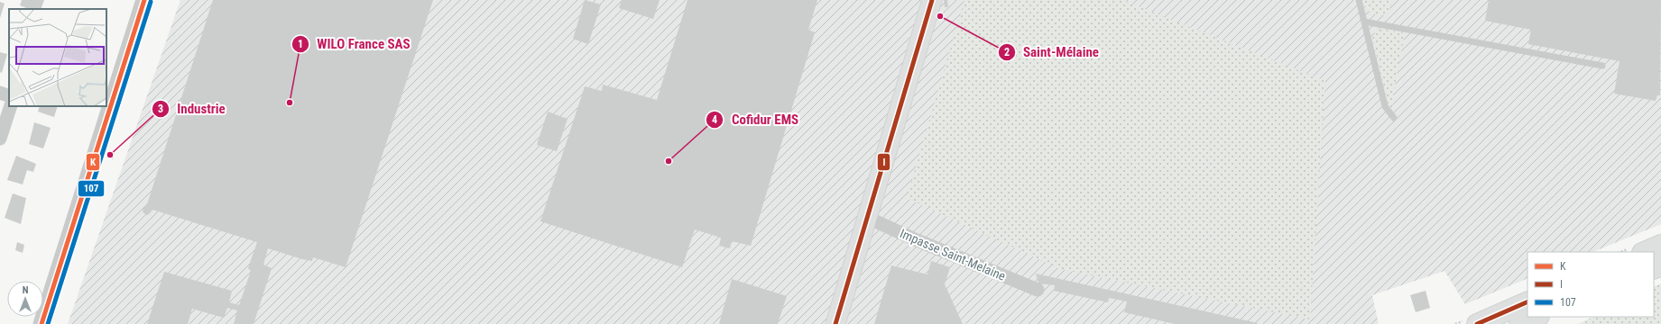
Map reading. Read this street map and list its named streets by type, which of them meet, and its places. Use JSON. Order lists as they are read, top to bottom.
{
  "streets": {
    "street": ["Impasse Saint-Melaine"]
  },
  "places": [
    "Saint-Mélaine",
    "WILO France SAS",
    "Industrie",
    "Cofidur EMS"
  ],
  "lines": ["transit line K", "transit line I", "transit line 107"],
  "legend": ["K", "I", "107"],
  "north": "top"
}
